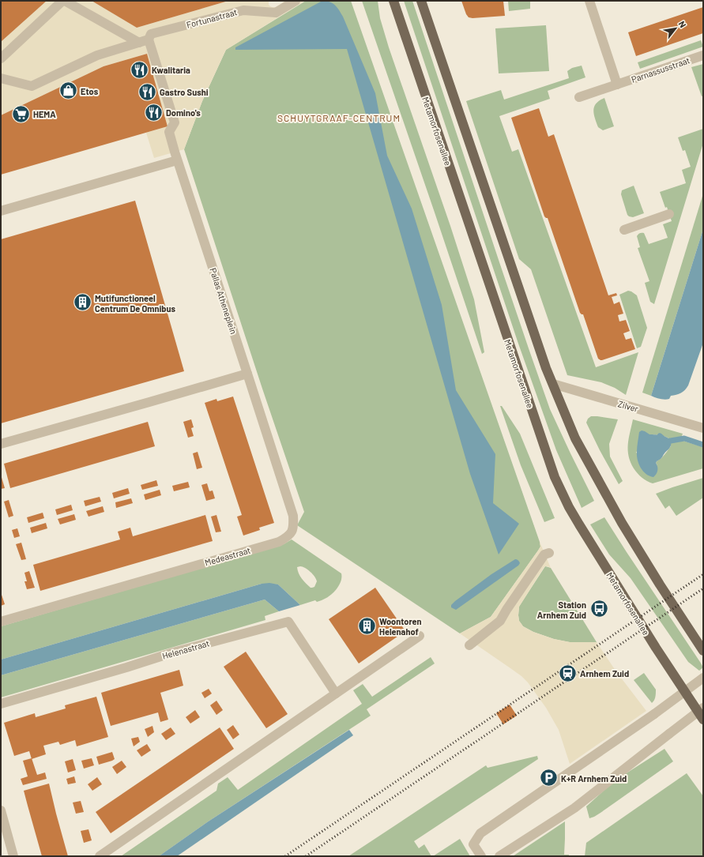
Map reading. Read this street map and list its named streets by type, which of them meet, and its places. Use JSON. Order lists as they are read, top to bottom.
{
  "streets": {
    "main road": ["Metamorfosenallee"],
    "street": [
      "Fortunastraat",
      "Parnassusstraat",
      "Pallas Atheneplein",
      "Zilver",
      "Medeastraat",
      "Helenastraat"
    ]
  },
  "crossings": [
    ["Fortunastraat", "Pallas Atheneplein"],
    ["Pallas Atheneplein", "Medeastraat"]
  ],
  "districts": ["SCHUYTGRAAF-CENTRUM"],
  "places": {
    "restaurant": ["Kwalitaria", "Gastro Sushi", "Domino's"],
    "shop": ["Etos"],
    "supermarket": ["HEMA"],
    "building": ["Mutifunctioneel Centrum De Omnibus", "Woontoren Helenahof"],
    "bus stop": ["Station Arnhem Zuid"],
    "station": ["Arnhem Zuid"],
    "parking": ["K+R Arnhem Zuid"]
  },
  "north": "top right"
}
